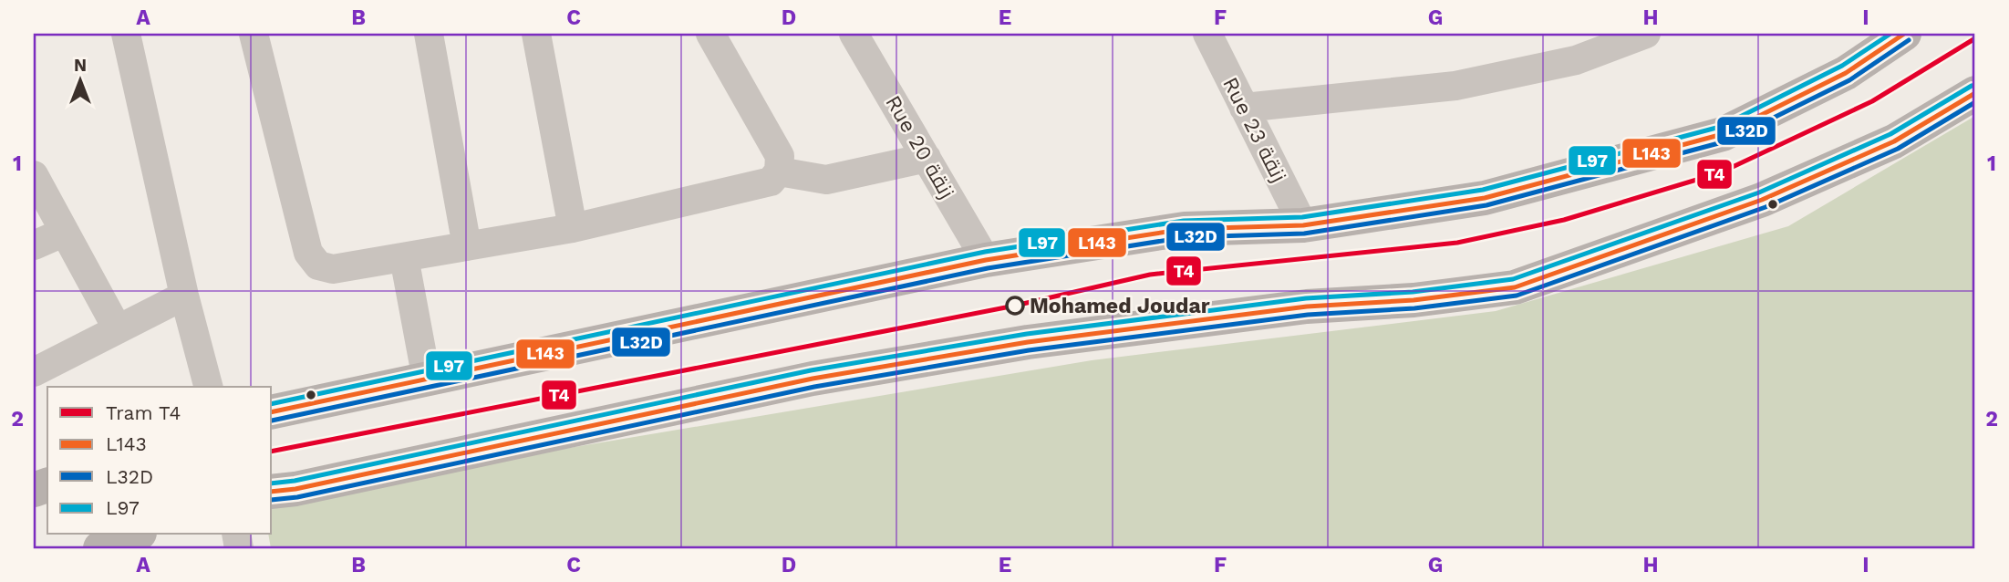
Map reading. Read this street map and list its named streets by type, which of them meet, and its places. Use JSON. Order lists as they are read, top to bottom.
{
  "streets": {
    "street": ["Rue 23 زنقة", "Rue 20 زنقة"]
  },
  "places": ["Mohamed Joudar"],
  "lines": [
    "transit line L143",
    "transit line L97",
    "tram line T4",
    "transit line L32D"
  ],
  "legend": [
    "Tram T4",
    "L143",
    "L32D",
    "L97"
  ],
  "north": "top",
  "grid": {
    "columns": [
      "A",
      "B",
      "C",
      "D",
      "E",
      "F",
      "G",
      "H",
      "I"
    ],
    "rows": ["1", "2"]
  }
}
